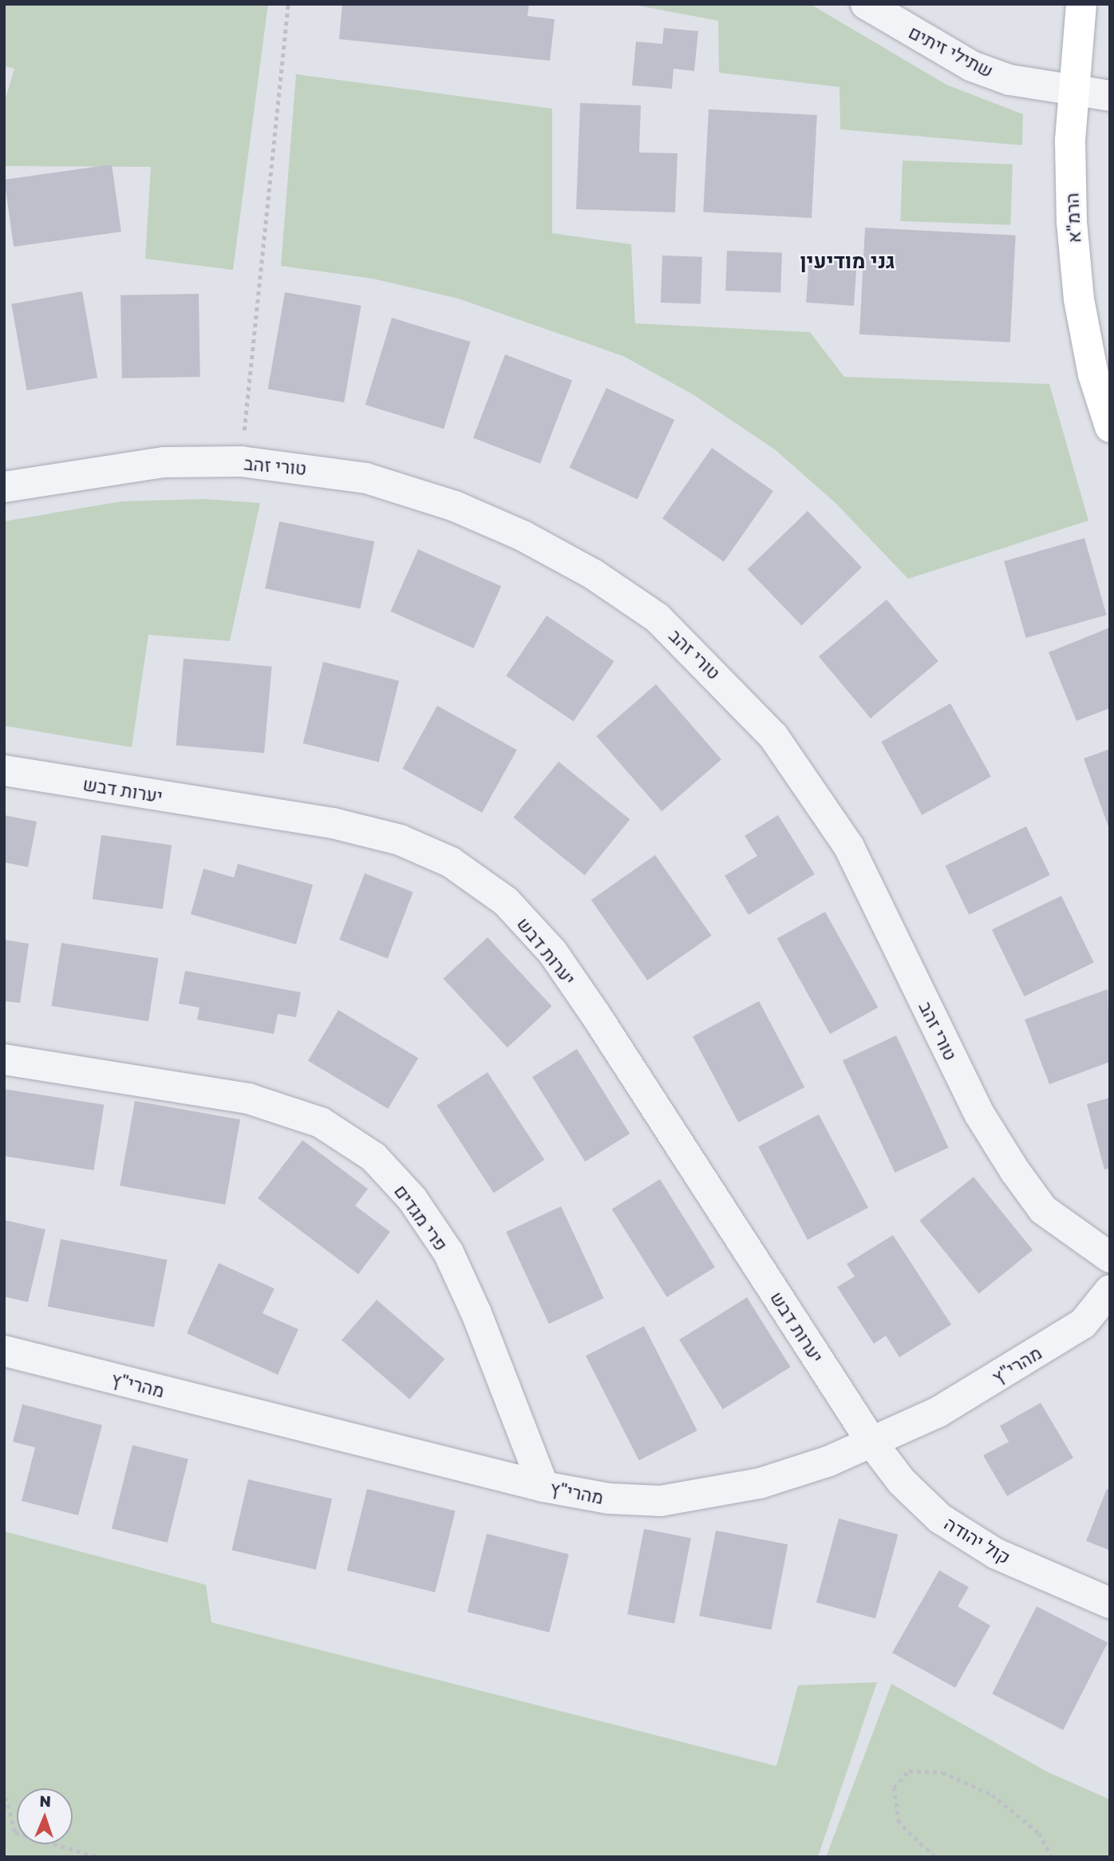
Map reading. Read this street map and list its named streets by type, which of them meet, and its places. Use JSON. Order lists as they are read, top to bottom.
{
  "streets": {
    "street": [
      "שתילי זיתים",
      "הרמ\"א",
      "טורי זהב",
      "יערות דבש",
      "פרי מגדים",
      "מהרי\"ץ",
      "קול יהודה"
    ]
  },
  "crossings": [
    ["שתילי זיתים", "הרמ\"א"],
    ["יערות דבש", "מהרי\"ץ"],
    ["יערות דבש", "קול יהודה"],
    ["פרי מגדים", "מהרי\"ץ"],
    ["מהרי\"ץ", "קול יהודה"]
  ],
  "districts": ["גני מודיעין"],
  "north": "top"
}
